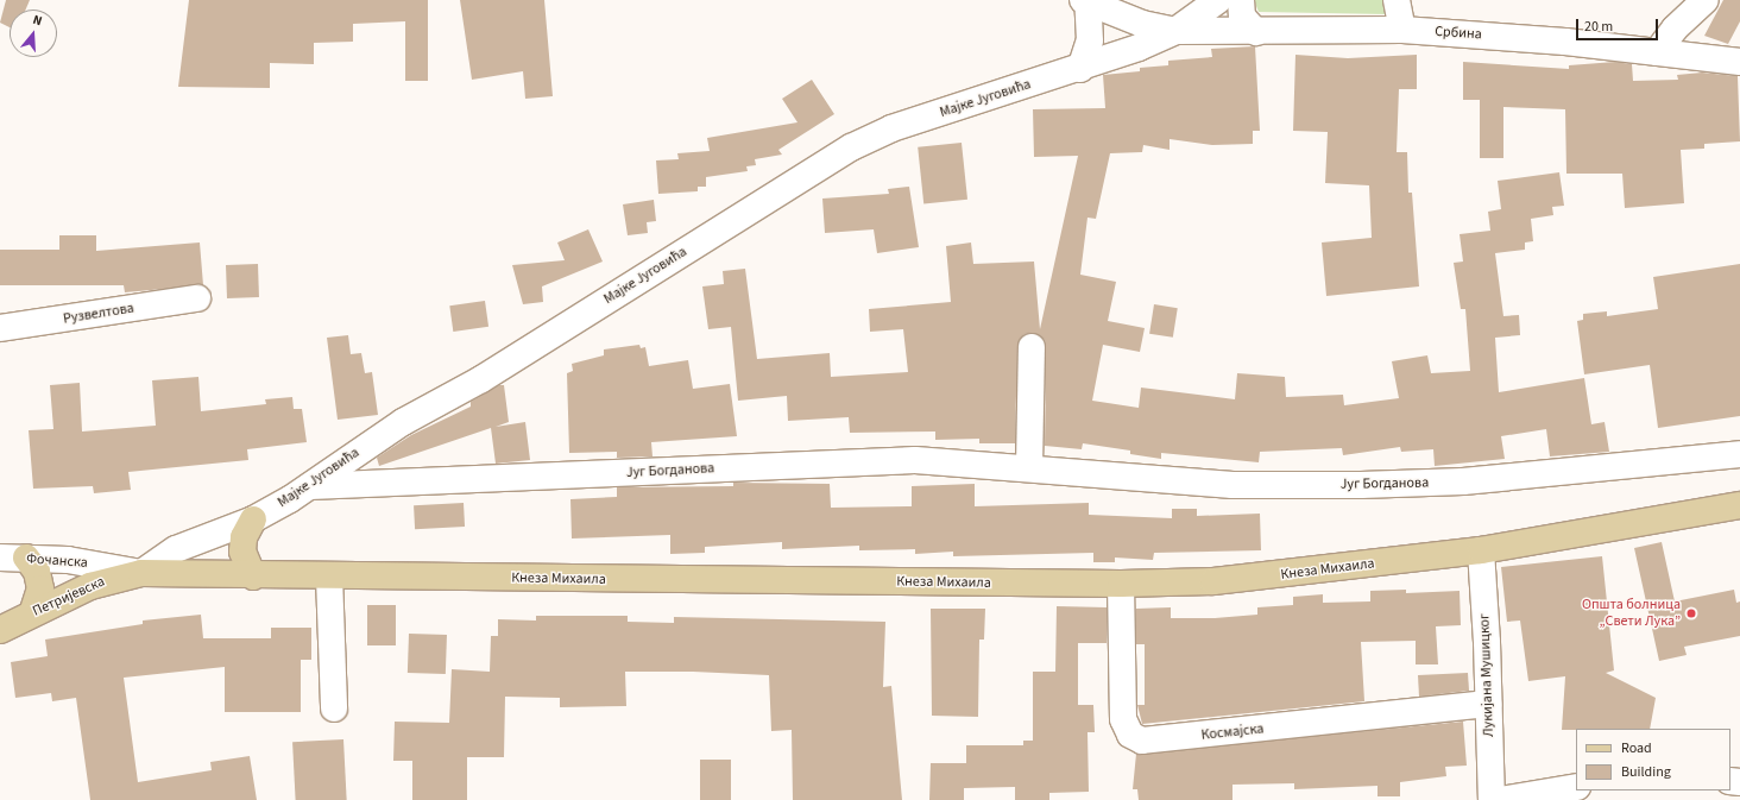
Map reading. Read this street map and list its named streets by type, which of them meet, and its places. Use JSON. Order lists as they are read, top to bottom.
{
  "streets": {
    "main road": ["Кнеза Михаила", "Петријевска"],
    "street": [
      "Србина",
      "Мајке Југовића",
      "Рузвелтова",
      "Југ Богданова",
      "Фочанска",
      "Лукијана Мушицког",
      "Космајска"
    ]
  },
  "crossings": [
    ["Србина", "Мајке Југовића"],
    ["Мајке Југовића", "Југ Богданова"],
    ["Мајке Југовића", "Фочанска"],
    ["Мајке Југовића", "Кнеза Михаила"],
    ["Мајке Југовића", "Петријевска"],
    ["Фочанска", "Кнеза Михаила"],
    ["Фочанска", "Петријевска"],
    ["Кнеза Михаила", "Петријевска"],
    ["Кнеза Михаила", "Лукијана Мушицког"],
    ["Кнеза Михаила", "Космајска"],
    ["Лукијана Мушицког", "Космајска"]
  ],
  "places": ["Општа болница „Свети Лука”"],
  "legend": ["Road", "Building"],
  "scale_bar": "20 m",
  "north": "top"
}
